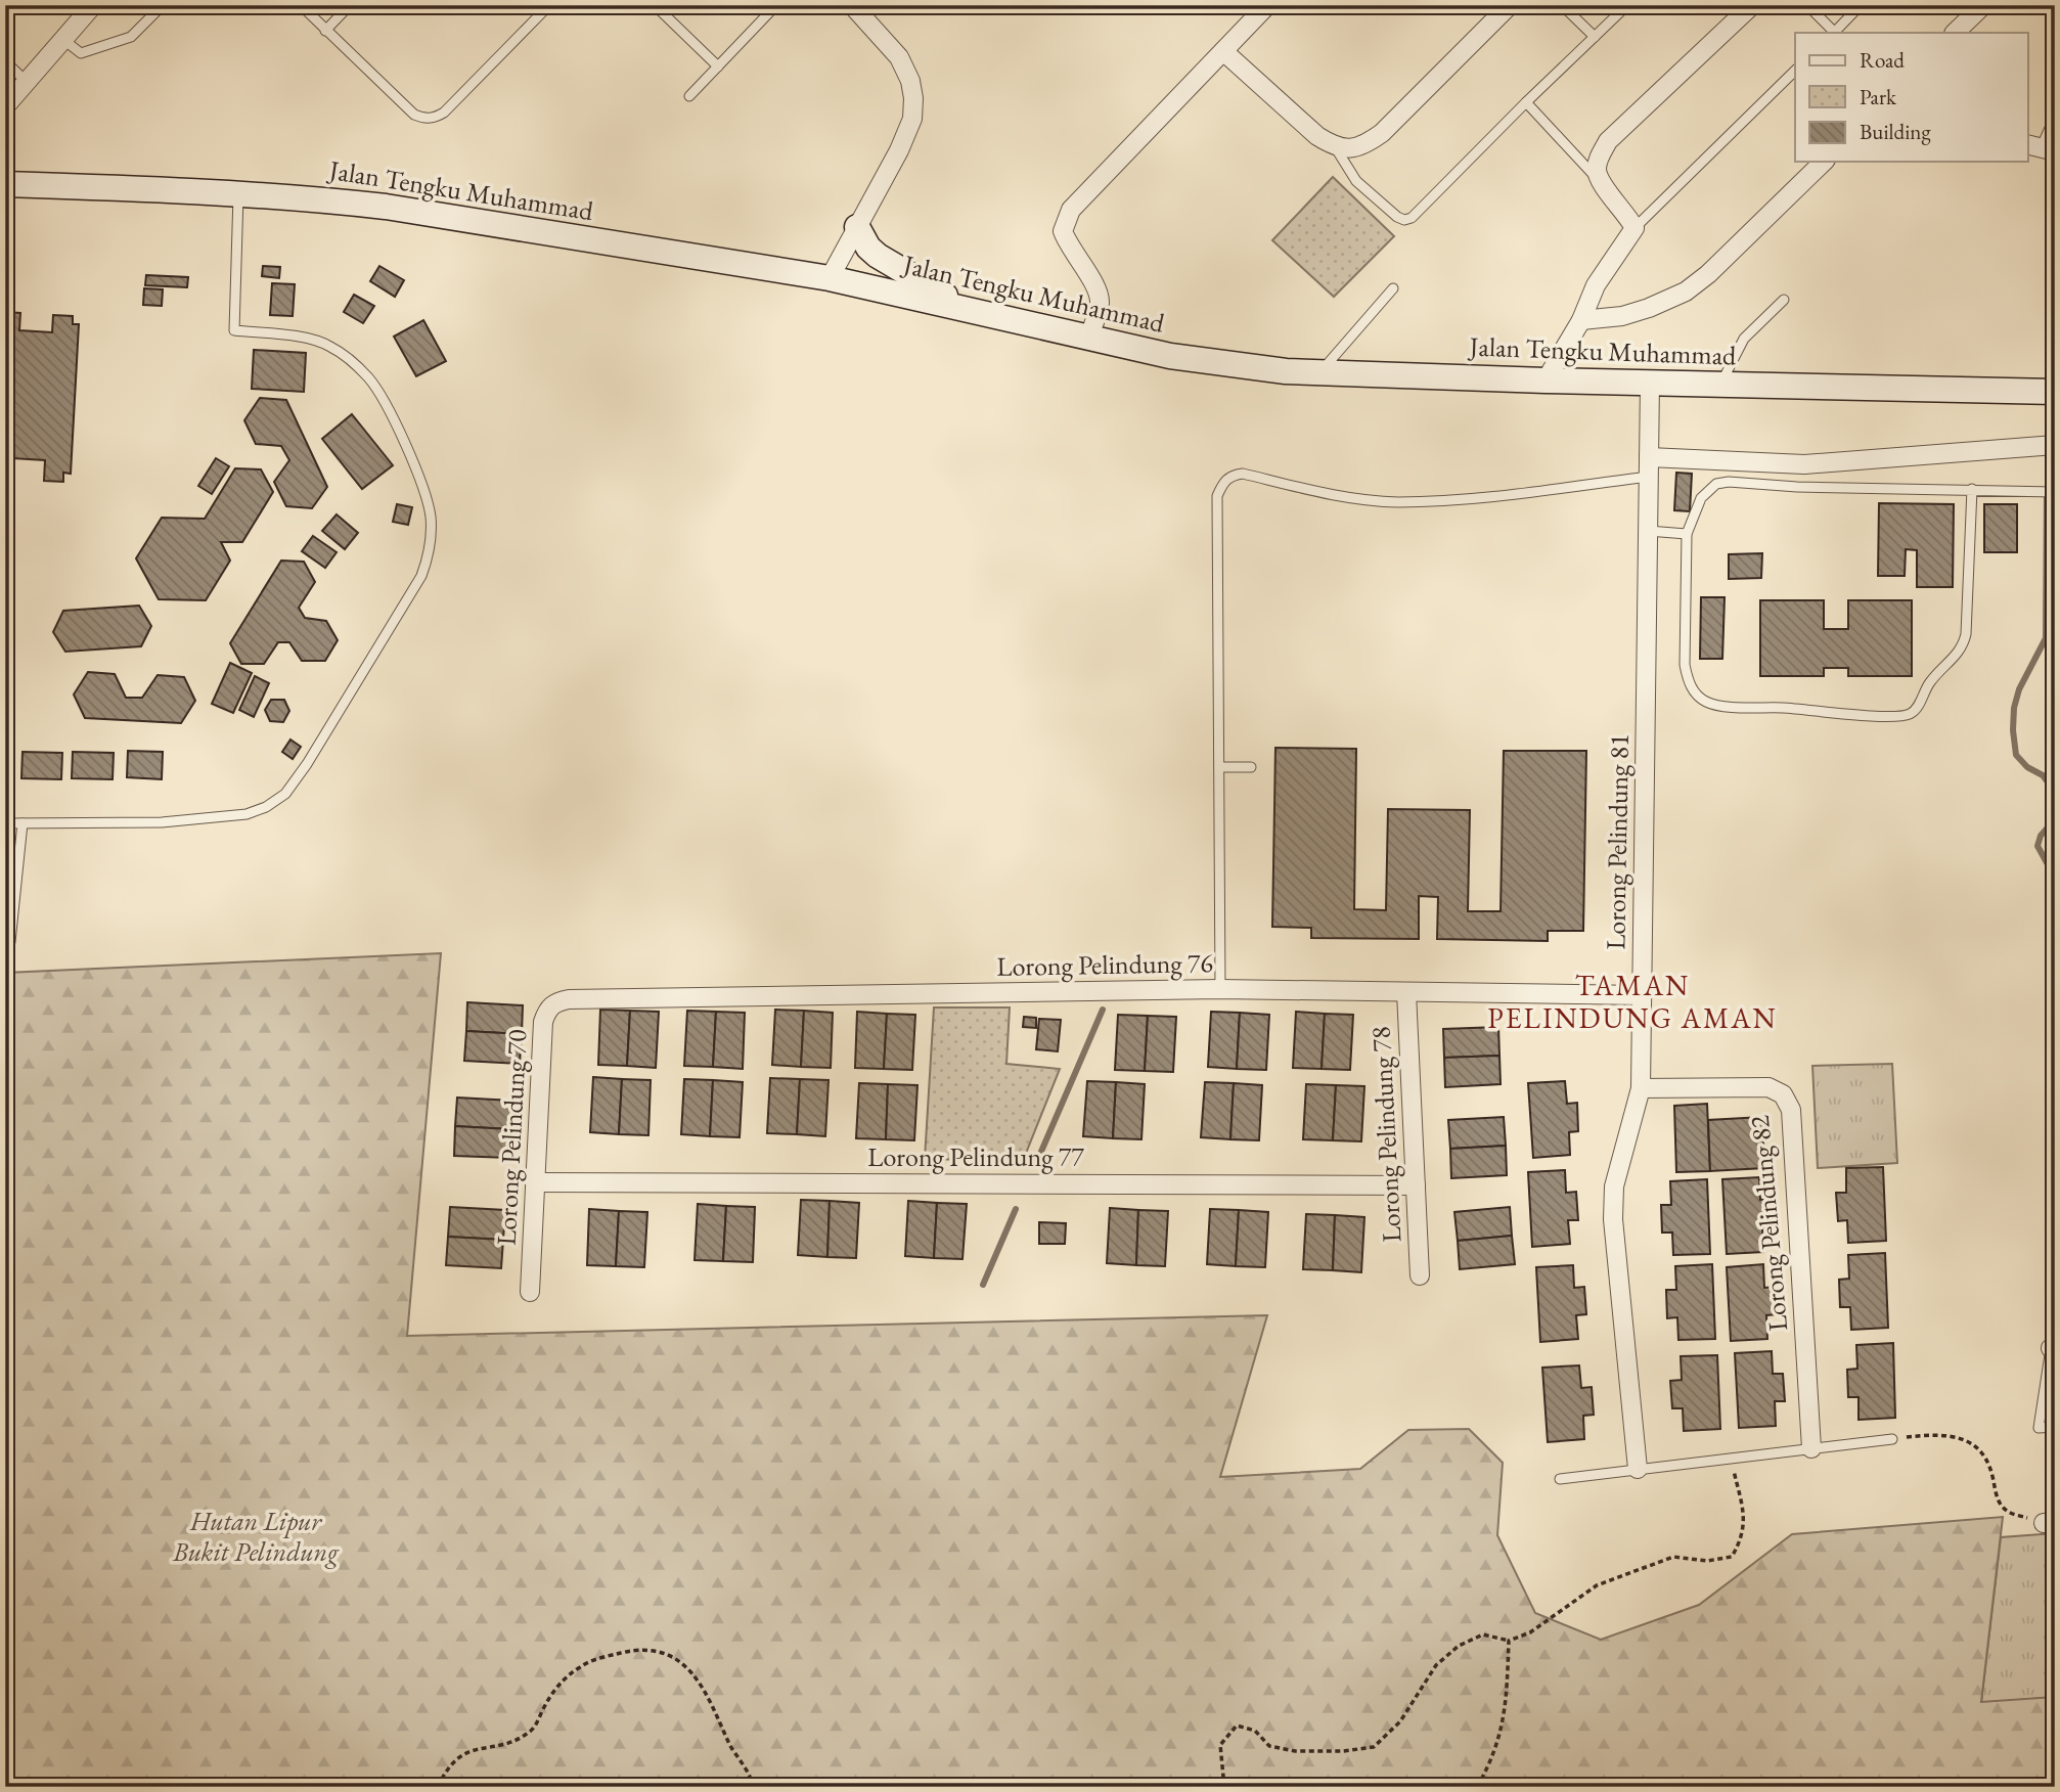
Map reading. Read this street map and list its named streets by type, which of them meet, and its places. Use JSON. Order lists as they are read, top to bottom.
{
  "streets": {
    "main road": ["Jalan Tengku Muhammad"],
    "street": [
      "Lorong Pelindung 81",
      "Lorong Pelindung 76",
      "Lorong Pelindung 78",
      "Lorong Pelindung 70",
      "Lorong Pelindung 77",
      "Lorong Pelindung 82"
    ]
  },
  "crossings": [
    ["Jalan Tengku Muhammad", "Lorong Pelindung 81"],
    ["Lorong Pelindung 81", "Lorong Pelindung 76"],
    ["Lorong Pelindung 81", "Lorong Pelindung 82"],
    ["Lorong Pelindung 76", "Lorong Pelindung 78"],
    ["Lorong Pelindung 76", "Lorong Pelindung 70"],
    ["Lorong Pelindung 78", "Lorong Pelindung 77"],
    ["Lorong Pelindung 70", "Lorong Pelindung 77"]
  ],
  "districts": ["TAMAN PELINDUNG AMAN"],
  "parks": ["Hutan Lipur Bukit Pelindung"],
  "legend": ["Road", "Park", "Building"]
}
